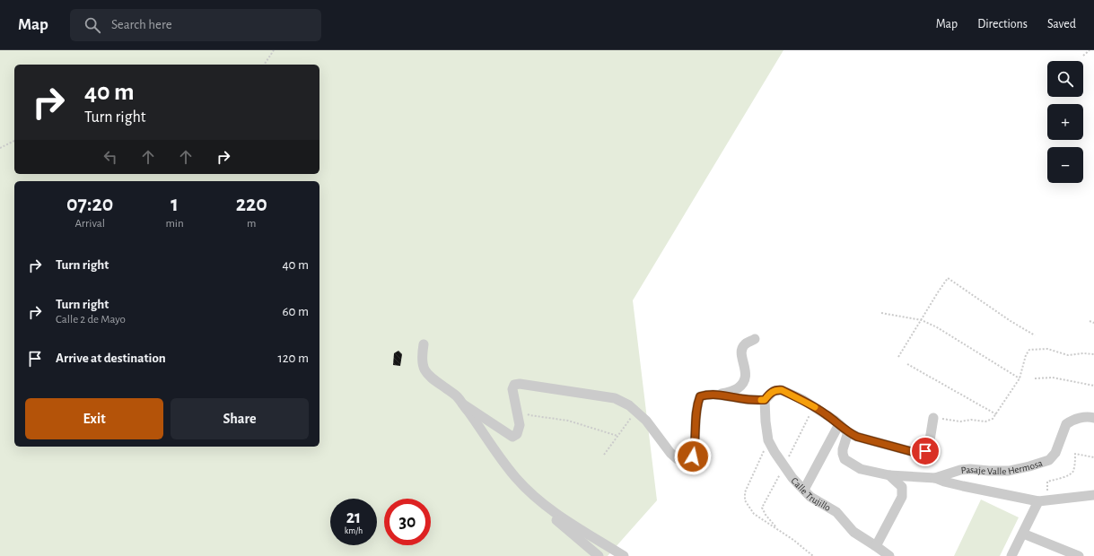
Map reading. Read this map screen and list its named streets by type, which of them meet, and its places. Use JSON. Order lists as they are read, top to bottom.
{
  "streets": {
    "street": ["Pasaje Valle Hermosa", "Calle Trujillo"]
  },
  "page": {
    "header": "Map",
    "search": "Search here",
    "nav": ["Map", "Directions", "Saved"],
    "map_buttons": ["+", "−"],
    "turn": ["40 m", "Turn right"],
    "eta": [
      "07:20",
      "Arrival",
      "1",
      "min",
      "220",
      "m"
    ],
    "list": [
      {
        "name": "Turn right",
        "value": "40 m"
      },
      {
        "name": "Turn right",
        "note": "Calle 2 de Mayo",
        "value": "60 m"
      },
      {
        "name": "Arrive at destination",
        "value": "120 m"
      }
    ],
    "buttons": ["Exit", "Share"],
    "speed": "21 km/h",
    "limit": "30"
  }
}
